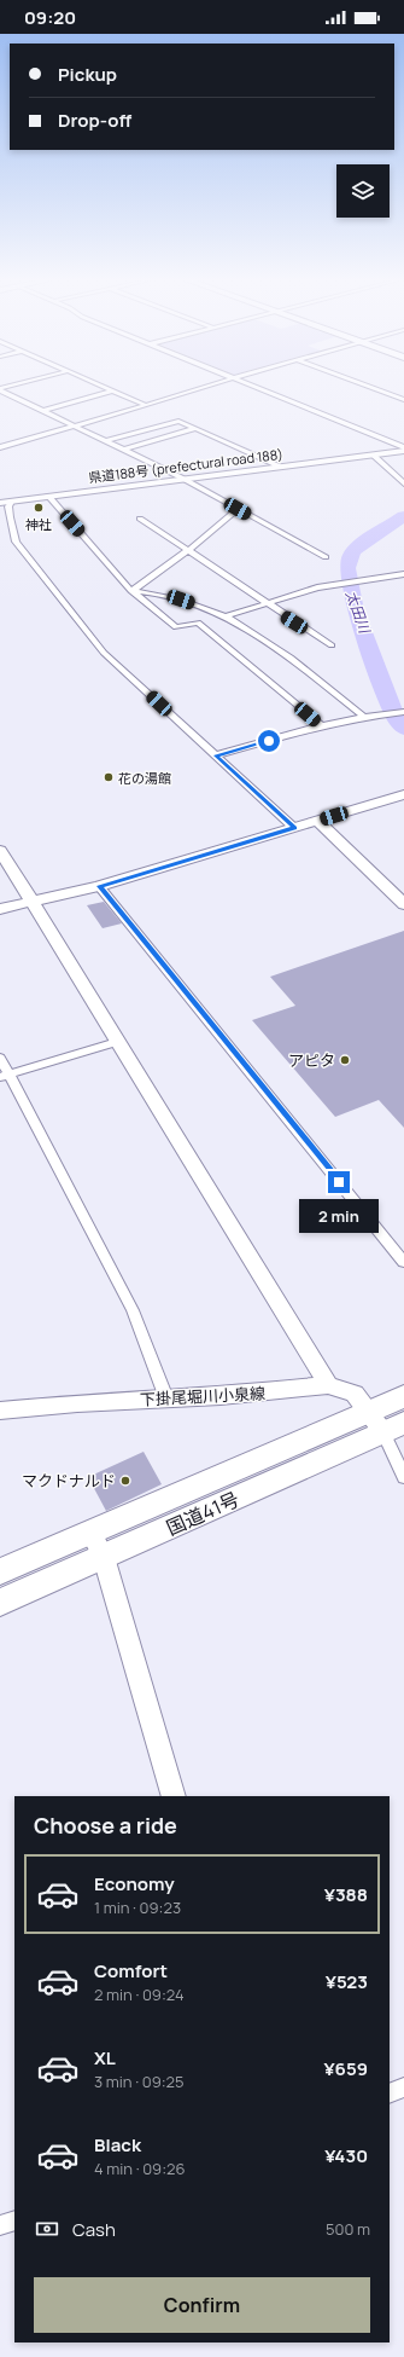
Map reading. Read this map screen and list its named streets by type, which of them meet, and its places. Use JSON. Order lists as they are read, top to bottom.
{
  "streets": {
    "highway": ["国道41号"],
    "street": ["県道188号 (prefectural road 188)", "下掛尾堀川小泉線"]
  },
  "crossings": [
    ["下掛尾堀川小泉線", "国道41号"]
  ],
  "water": ["太田川"],
  "places": [
    "神社",
    "花の湯館",
    "アピタ",
    "マクドナルド"
  ],
  "page": {
    "status": "09:20",
    "banner": ["Pickup", "Drop-off"],
    "bubble": "2 min",
    "heading": "Choose a ride",
    "list": [
      {
        "name": "Economy",
        "note": "1 min · 09:23",
        "value": "¥388"
      },
      {
        "name": "Comfort",
        "note": "2 min · 09:24",
        "value": "¥523"
      },
      {
        "name": "XL",
        "note": "3 min · 09:25",
        "value": "¥659"
      },
      {
        "name": "Black",
        "note": "4 min · 09:26",
        "value": "¥430"
      }
    ],
    "pay": ["Cash", "500 m"],
    "buttons": "Confirm"
  }
}
